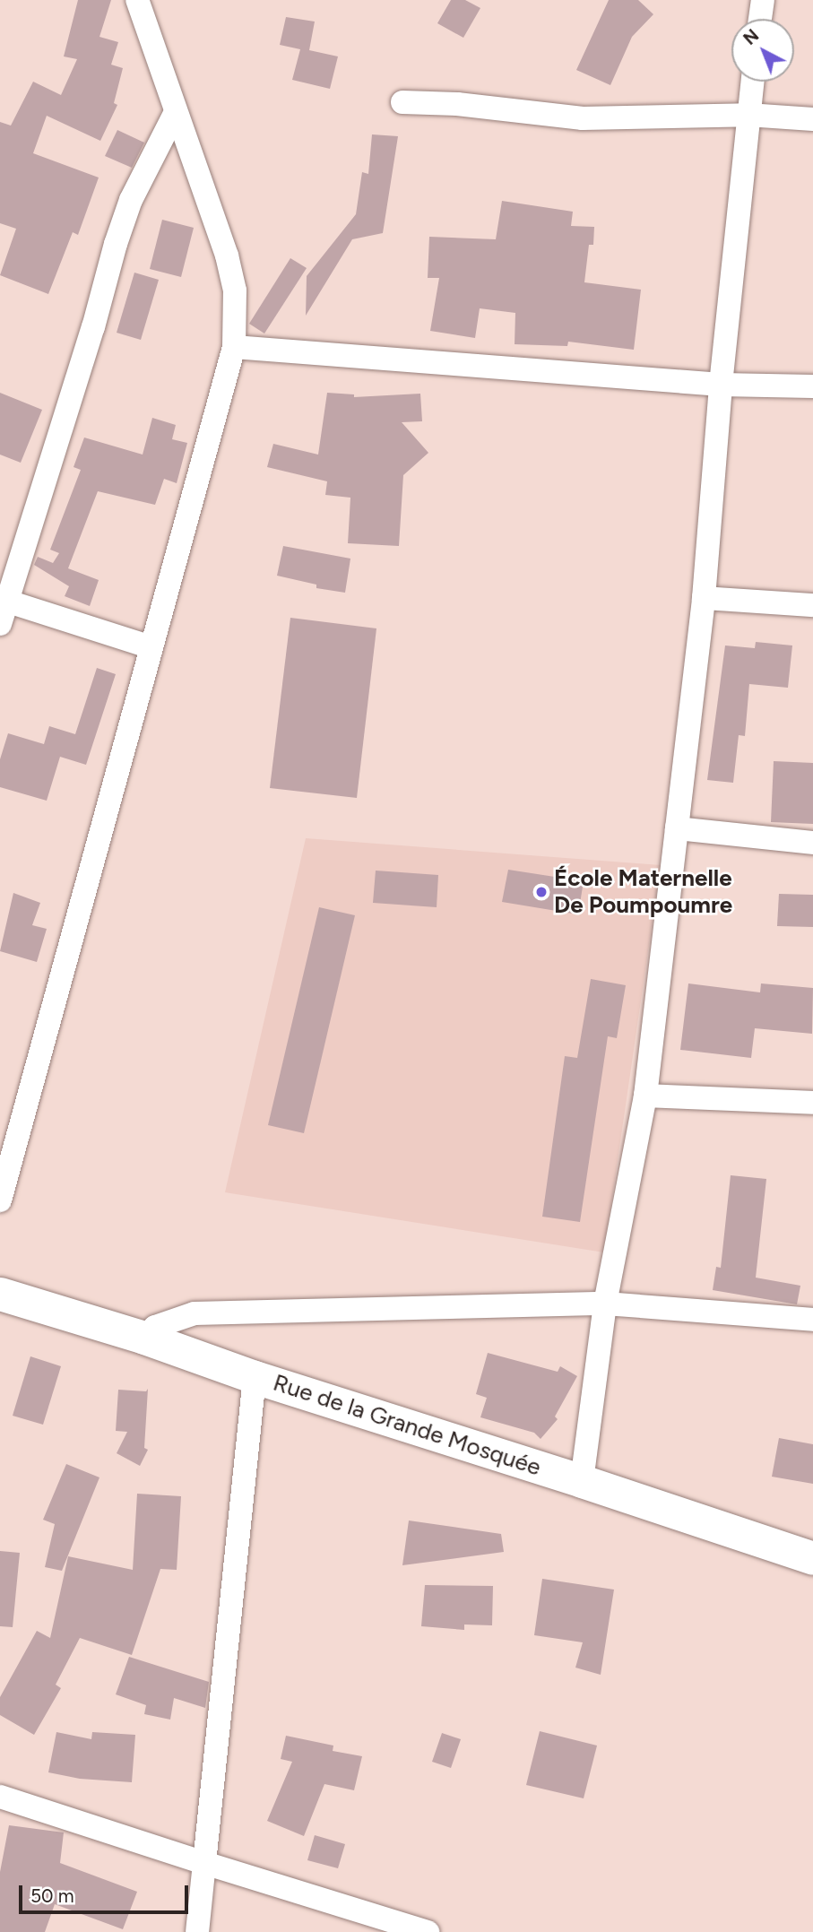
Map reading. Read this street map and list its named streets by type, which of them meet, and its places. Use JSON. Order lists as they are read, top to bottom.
{
  "streets": {
    "street": ["Rue de la Grande Mosquée"]
  },
  "places": ["École Maternelle De Poumpoumre"],
  "scale_bar": "50 m",
  "north": "top left"
}
